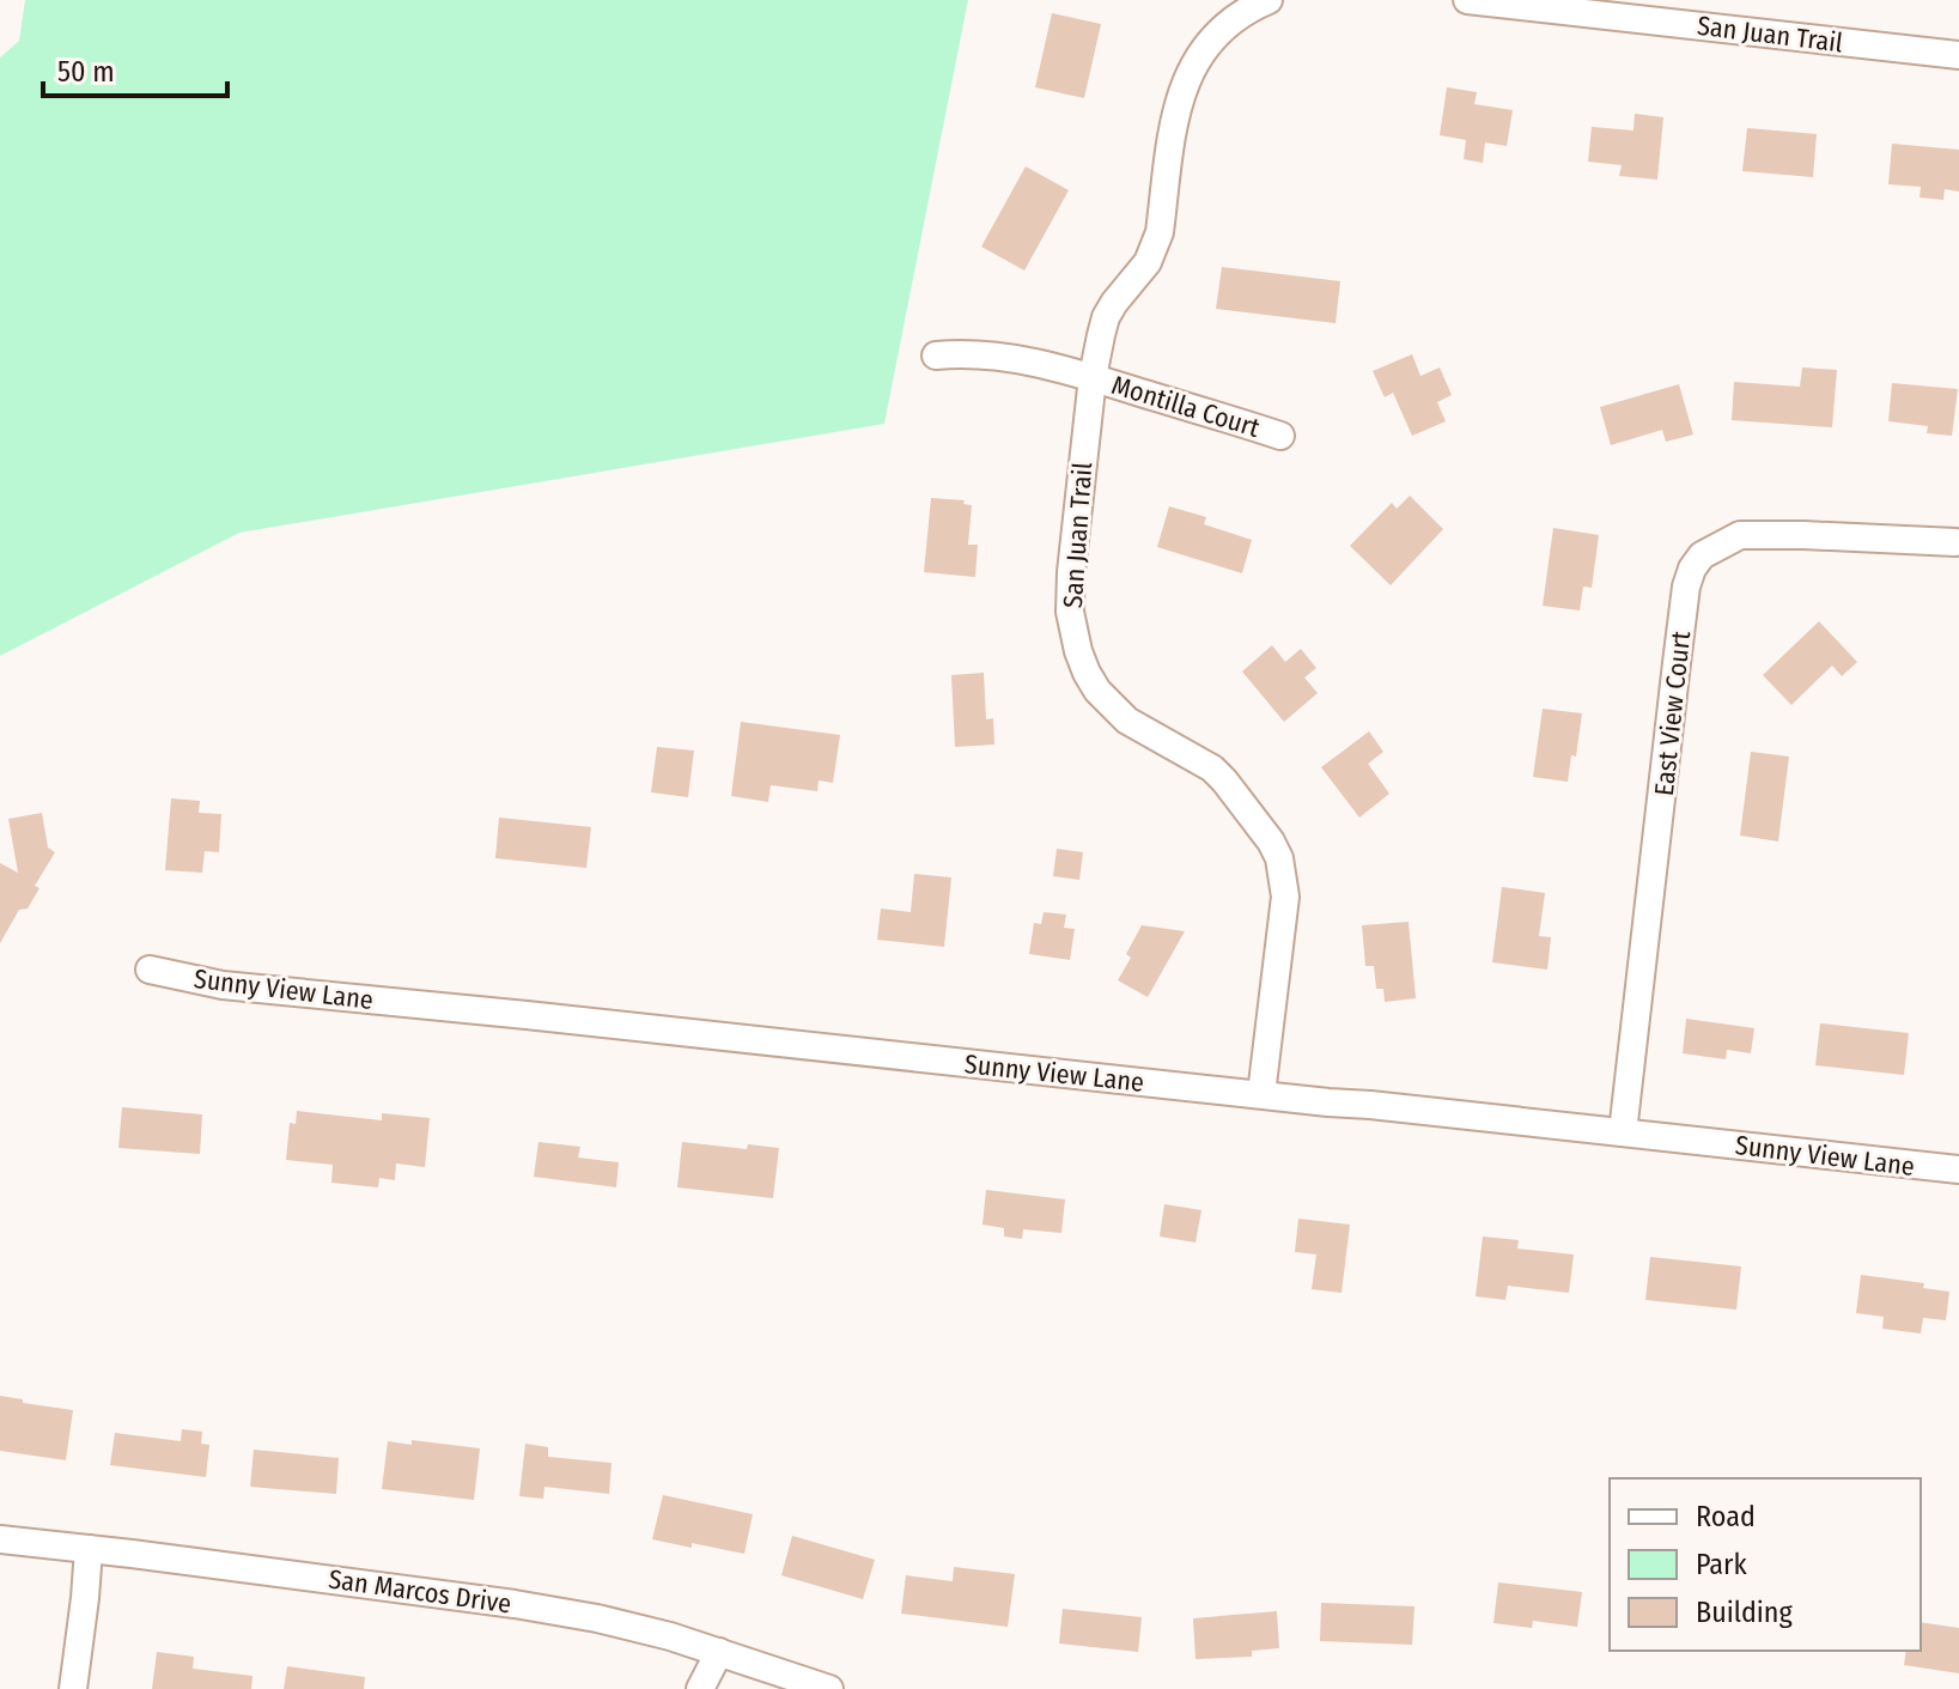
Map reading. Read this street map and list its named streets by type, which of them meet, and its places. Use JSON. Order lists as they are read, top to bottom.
{
  "streets": {
    "street": [
      "San Juan Trail",
      "Montilla Court",
      "East View Court",
      "Sunny View Lane",
      "San Marcos Drive"
    ]
  },
  "crossings": [
    ["San Juan Trail", "Montilla Court"],
    ["San Juan Trail", "Sunny View Lane"],
    ["East View Court", "Sunny View Lane"]
  ],
  "legend": ["Road", "Park", "Building"],
  "scale_bar": "50 m"
}
